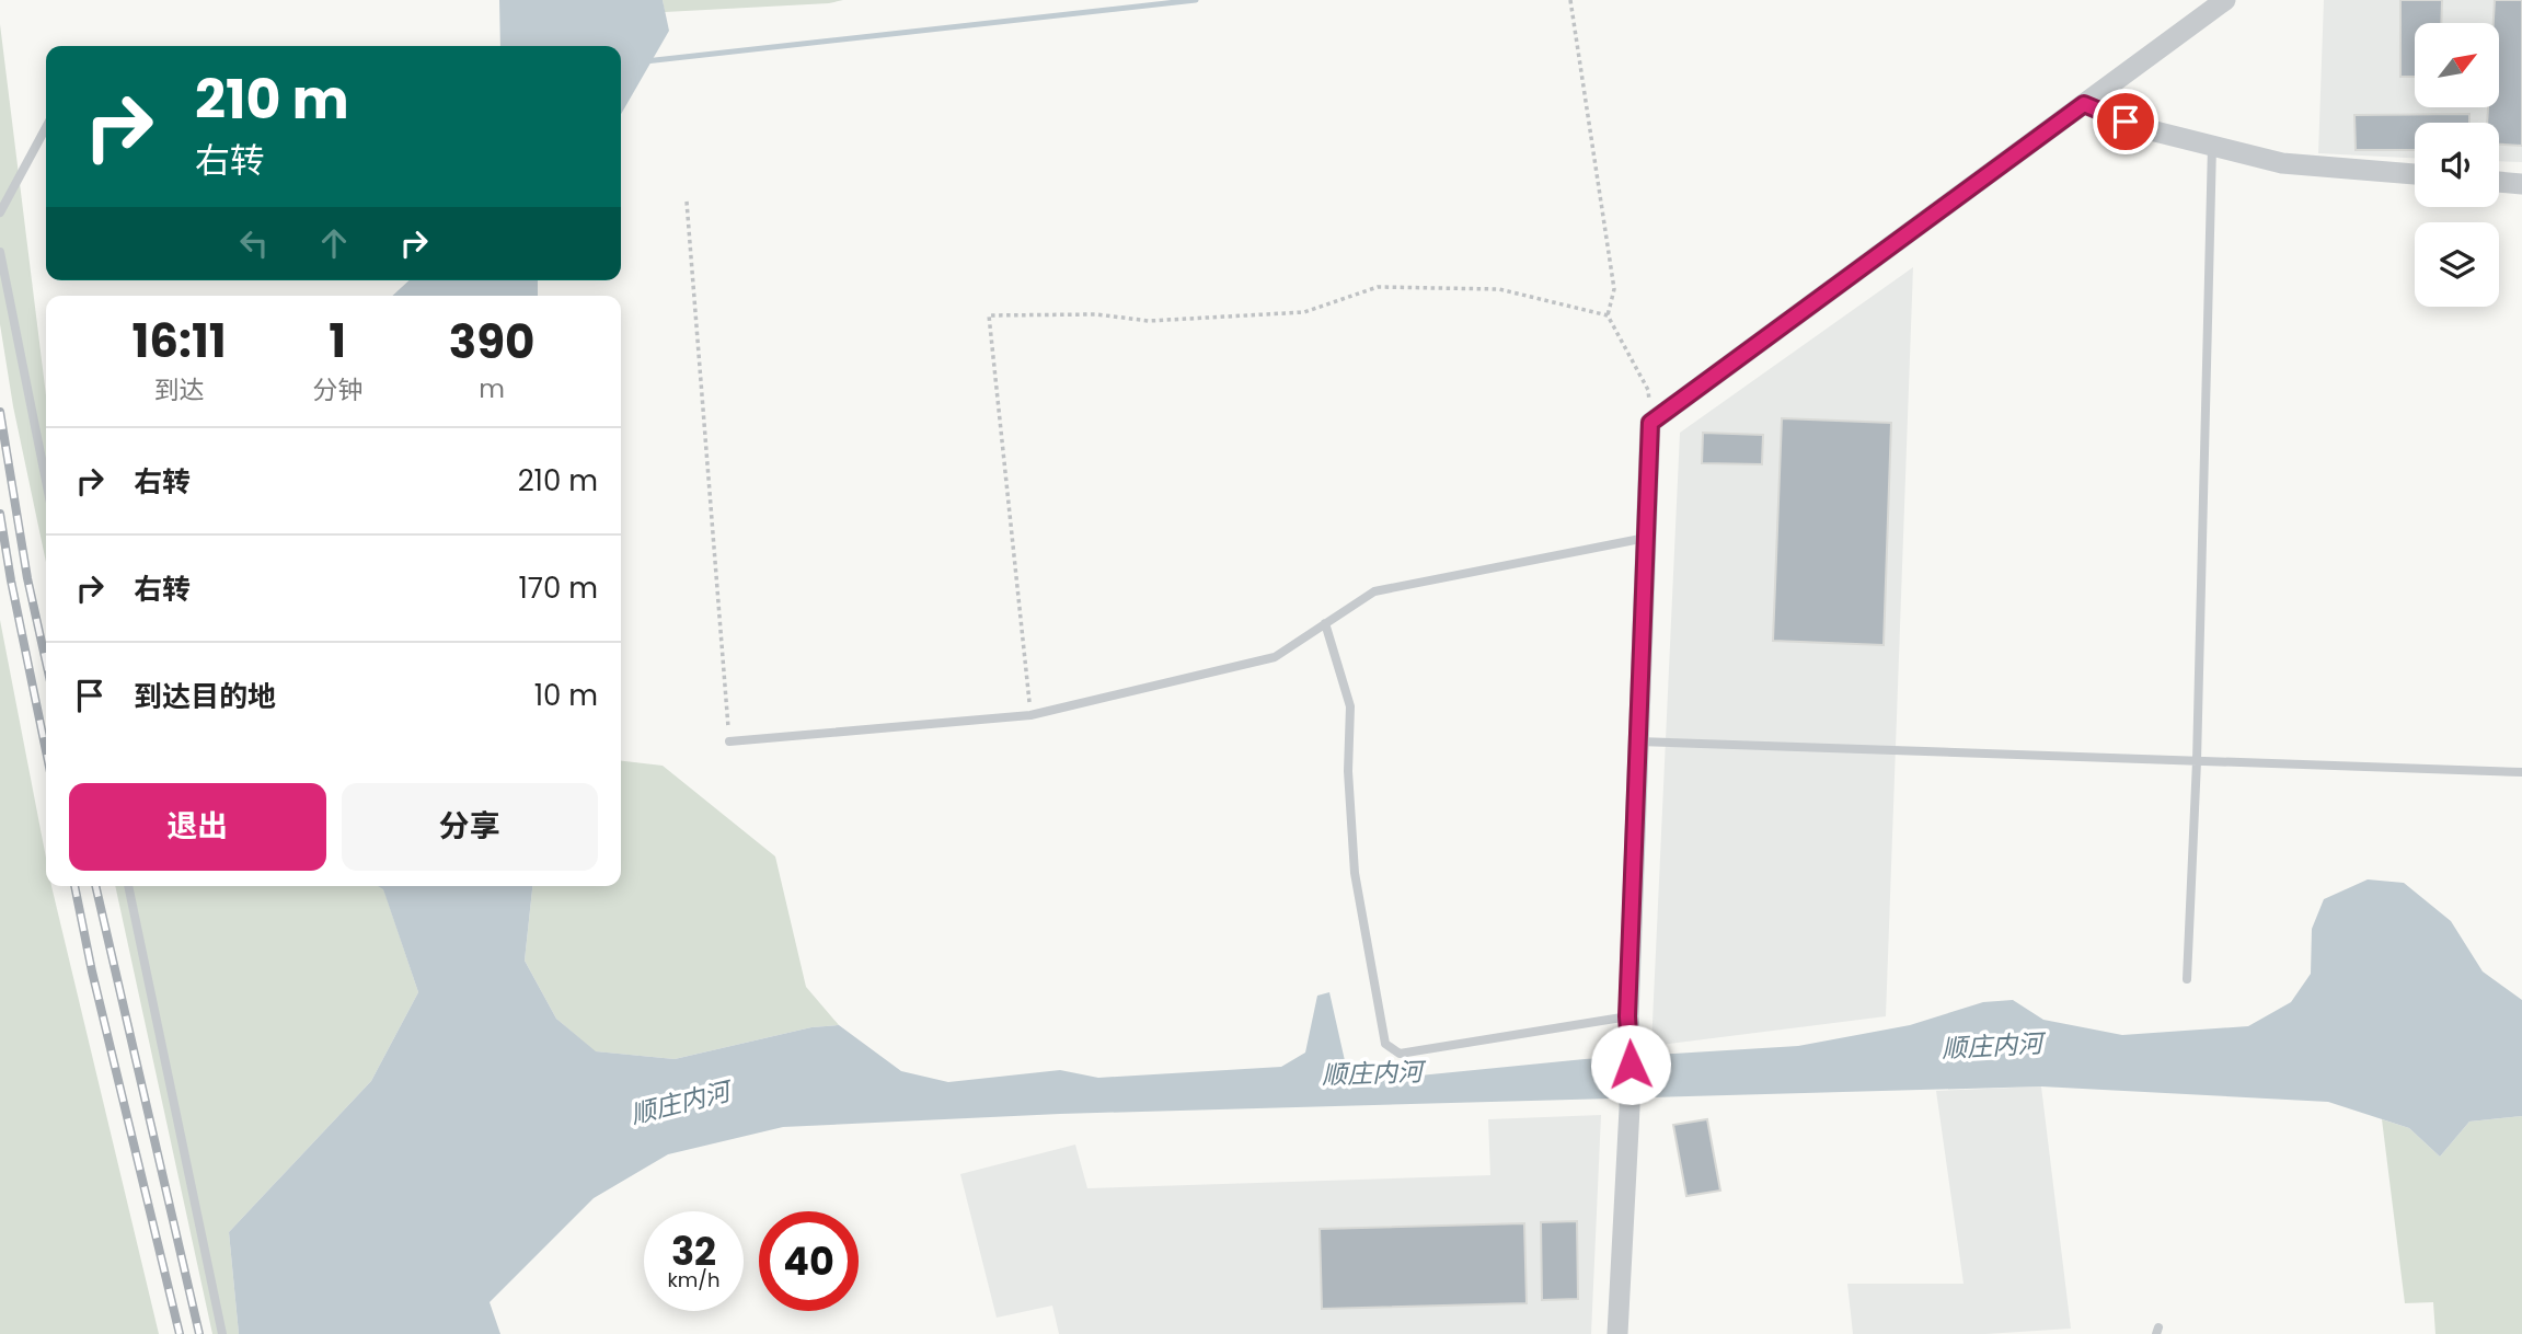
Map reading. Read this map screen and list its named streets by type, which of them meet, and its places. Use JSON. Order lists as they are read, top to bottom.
{
  "water": ["顺庄内河"],
  "north": "top right",
  "page": {
    "turn": ["210 m", "右转"],
    "eta": [
      "16:11",
      "到达",
      "1",
      "分钟",
      "390",
      "m"
    ],
    "list": [
      {
        "name": "右转",
        "value": "210 m"
      },
      {
        "name": "右转",
        "value": "170 m"
      },
      {
        "name": "到达目的地",
        "value": "10 m"
      }
    ],
    "buttons": ["退出", "分享"],
    "speed": "32 km/h",
    "limit": "40"
  }
}
